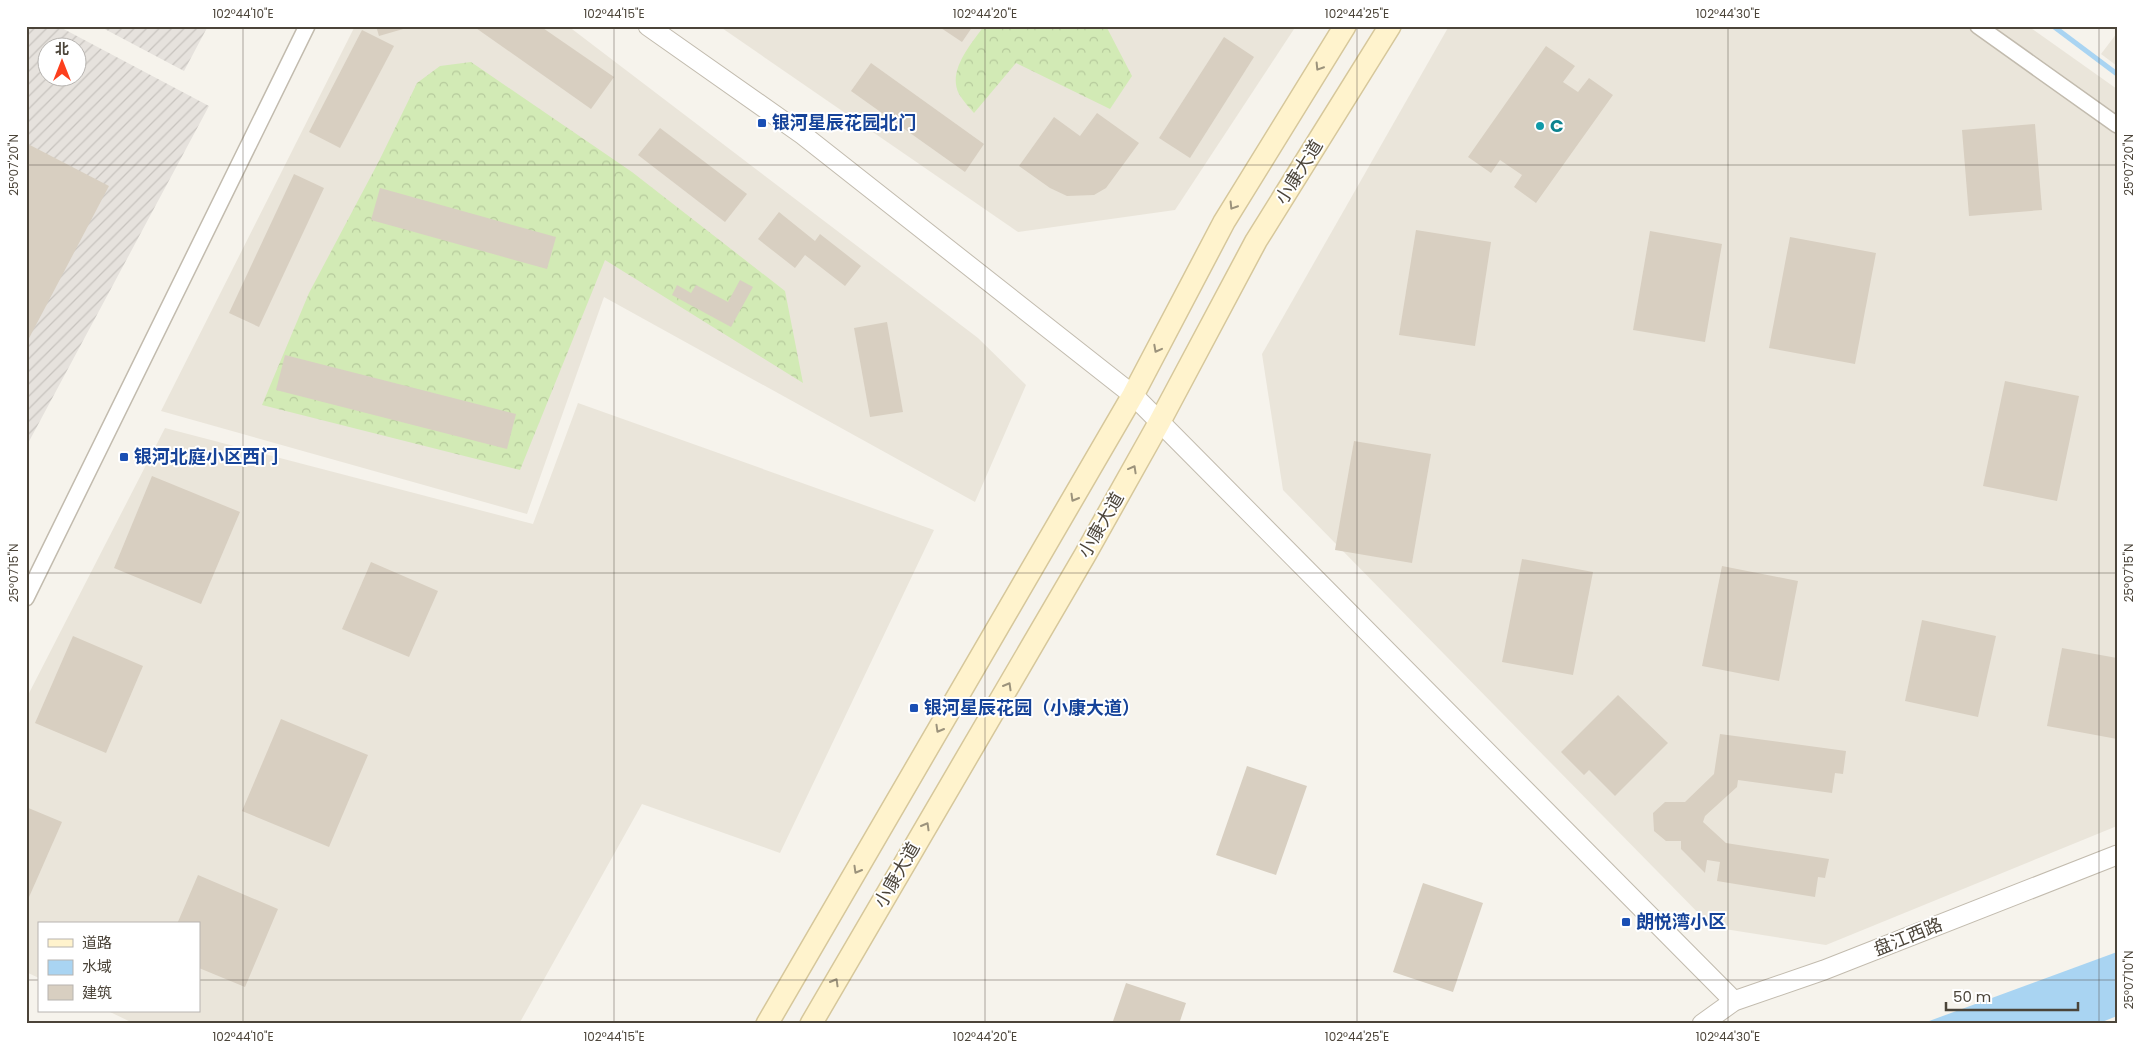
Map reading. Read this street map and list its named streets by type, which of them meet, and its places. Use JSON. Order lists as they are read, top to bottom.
{
  "streets": {
    "main road": ["小康大道"],
    "street": ["盘江西路"]
  },
  "places": {
    "transit": [
      "银河星辰花园北门",
      "银河北庭小区西门",
      "银河星辰花园（小康大道）",
      "朗悦湾小区"
    ],
    "other": ["C"]
  },
  "legend": ["道路", "水域", "建筑"],
  "scale_bar": "50 m",
  "north": "top",
  "coordinates": [
    "102°44'10\"E",
    "102°44'15\"E",
    "102°44'20\"E",
    "102°44'25\"E",
    "102°44'30\"E",
    "25°07'20\"N",
    "25°07'15\"N",
    "25°07'10\"N"
  ]
}
